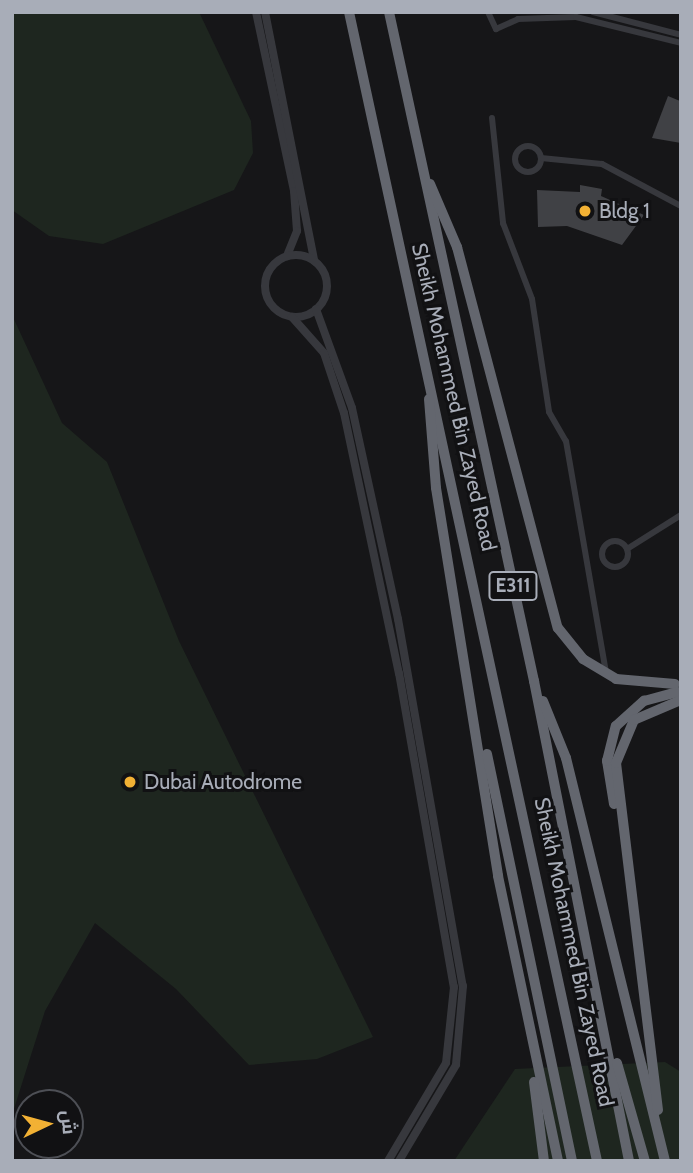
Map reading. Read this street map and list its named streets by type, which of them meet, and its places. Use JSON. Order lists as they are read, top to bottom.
{
  "streets": {
    "highway": ["Sheikh Mohammed Bin Zayed Road", "E311"]
  },
  "places": ["Bldg 1", "Dubai Autodrome"],
  "north": "right"
}
